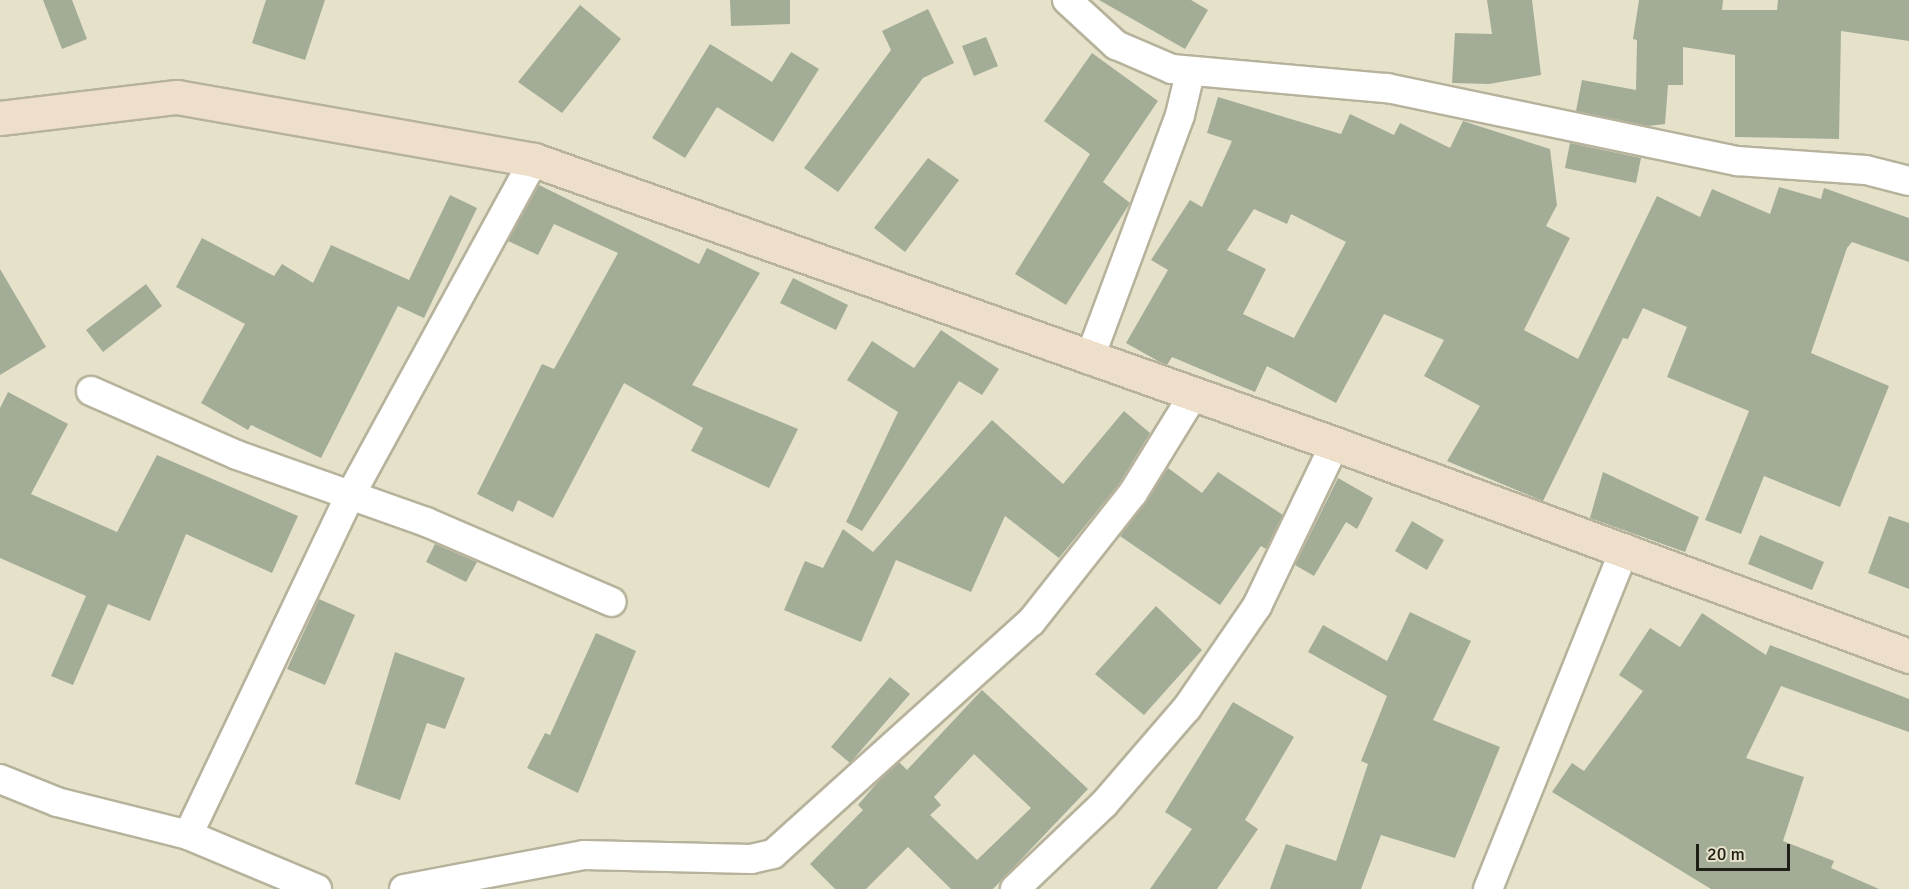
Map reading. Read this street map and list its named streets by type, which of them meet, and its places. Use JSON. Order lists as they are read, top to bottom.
{
  "scale_bar": "20 m"
}
